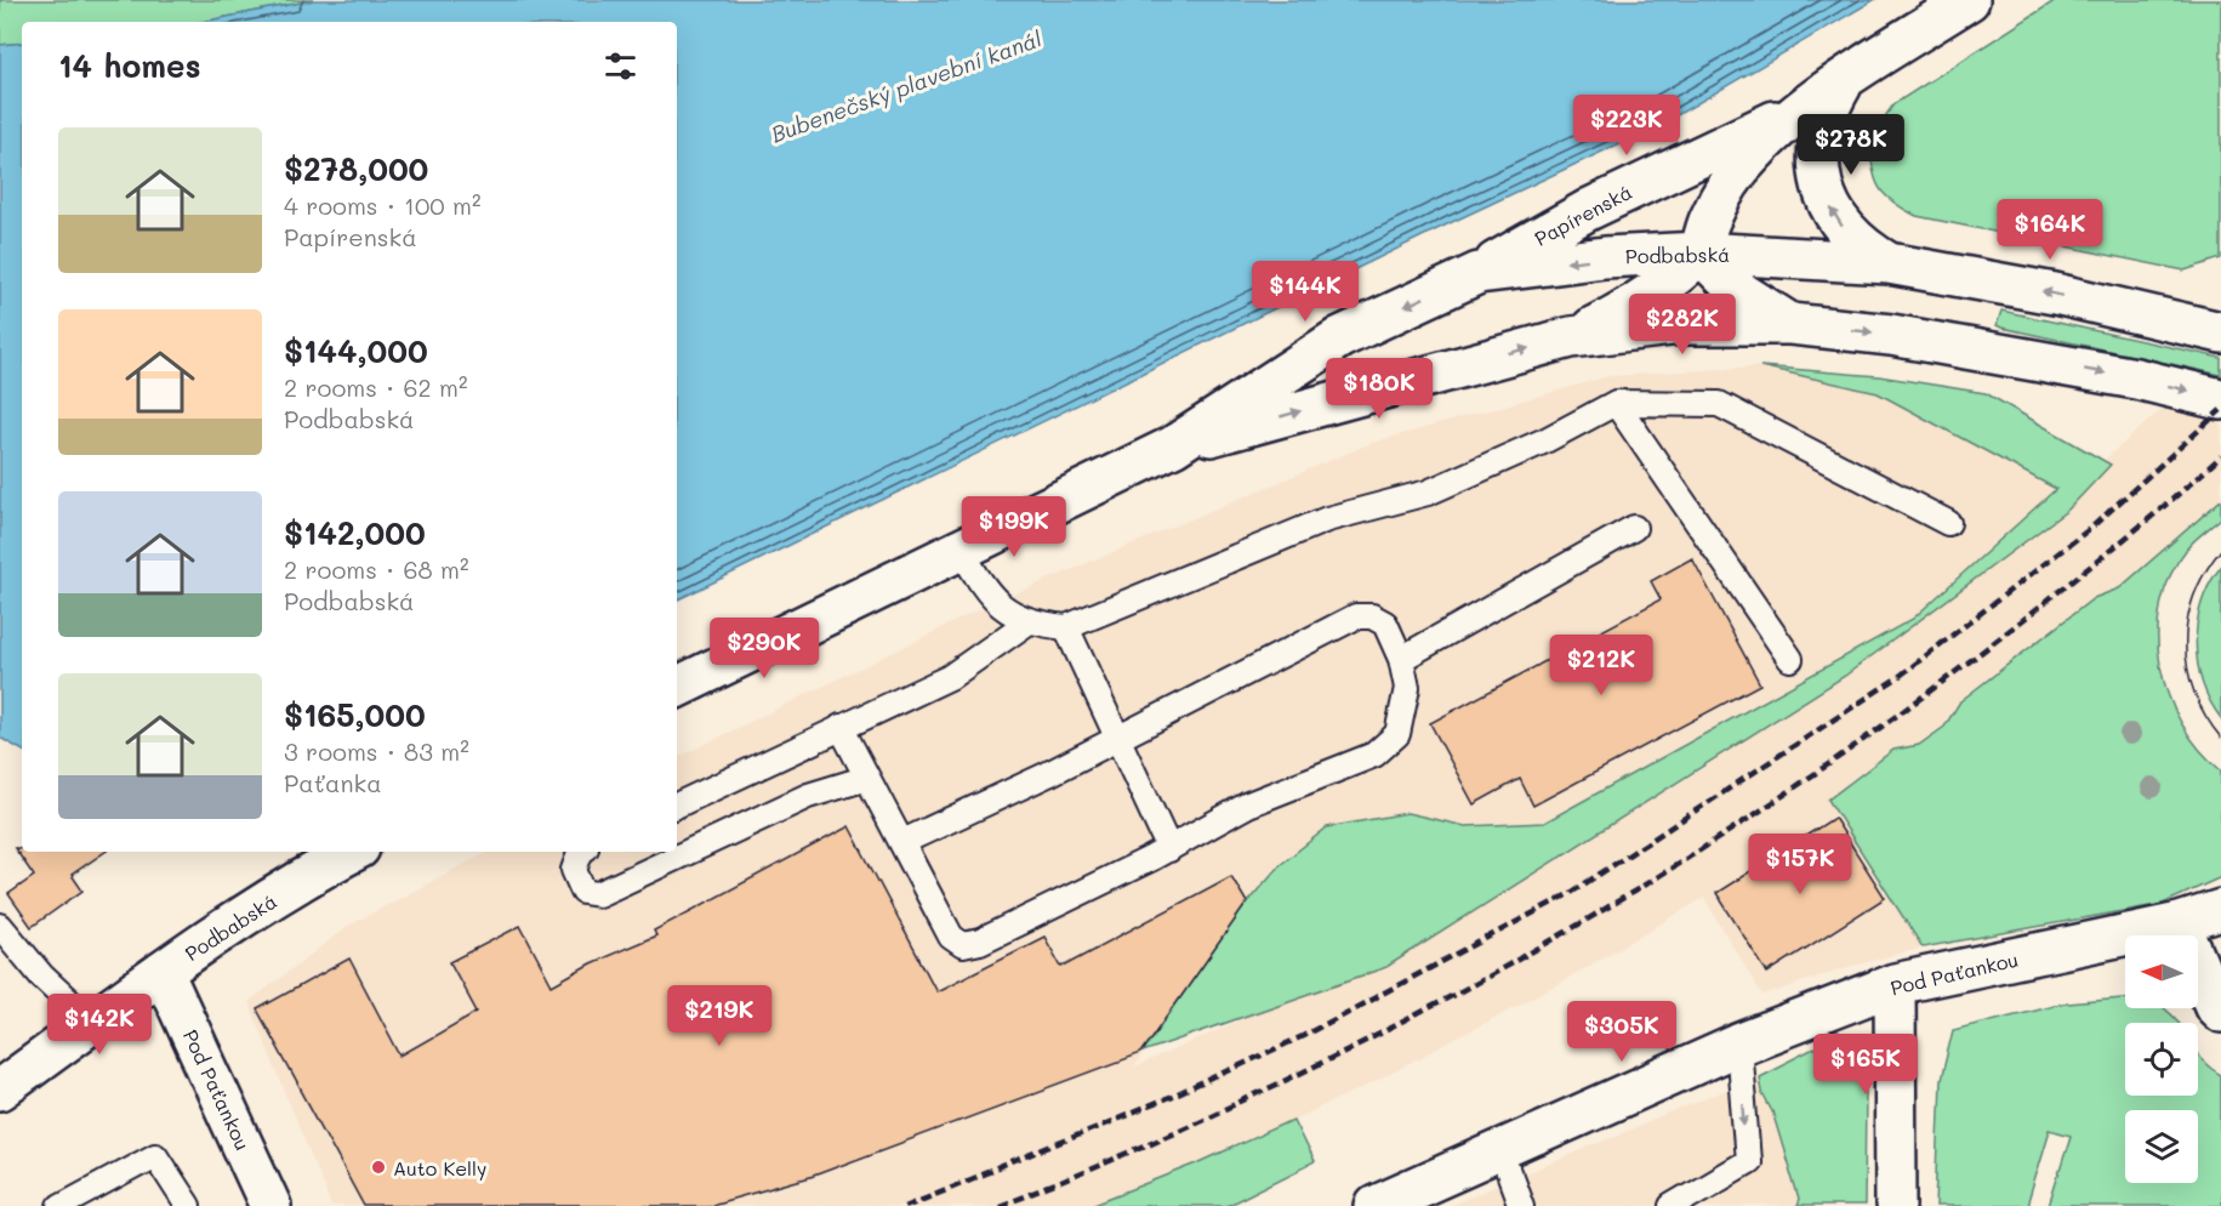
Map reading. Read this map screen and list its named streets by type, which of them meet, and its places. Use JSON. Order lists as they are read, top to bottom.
{
  "streets": {
    "main road": ["Papírenská", "Podbabská", "Pod Paťankou"]
  },
  "crossings": [
    ["Papírenská", "Podbabská"],
    ["Podbabská", "Pod Paťankou"]
  ],
  "water": ["Bubenečský plavební kanál"],
  "places": ["Auto Kelly"],
  "north": "left",
  "page": {
    "heading": "14 homes",
    "price": [
      "$223K",
      "$278K",
      "$164K",
      "$144K",
      "$282K",
      "$180K",
      "$199K",
      "$290K",
      "$212K",
      "$157K",
      "$219K",
      "$142K",
      "$305K",
      "$165K"
    ],
    "list": [
      {
        "name": "$278,000",
        "note": "4 rooms · 100 m² · Papírenská"
      },
      {
        "name": "$144,000",
        "note": "2 rooms · 62 m² · Podbabská"
      },
      {
        "name": "$142,000",
        "note": "2 rooms · 68 m² · Podbabská"
      },
      {
        "name": "$165,000",
        "note": "3 rooms · 83 m² · Paťanka"
      }
    ]
  }
}
